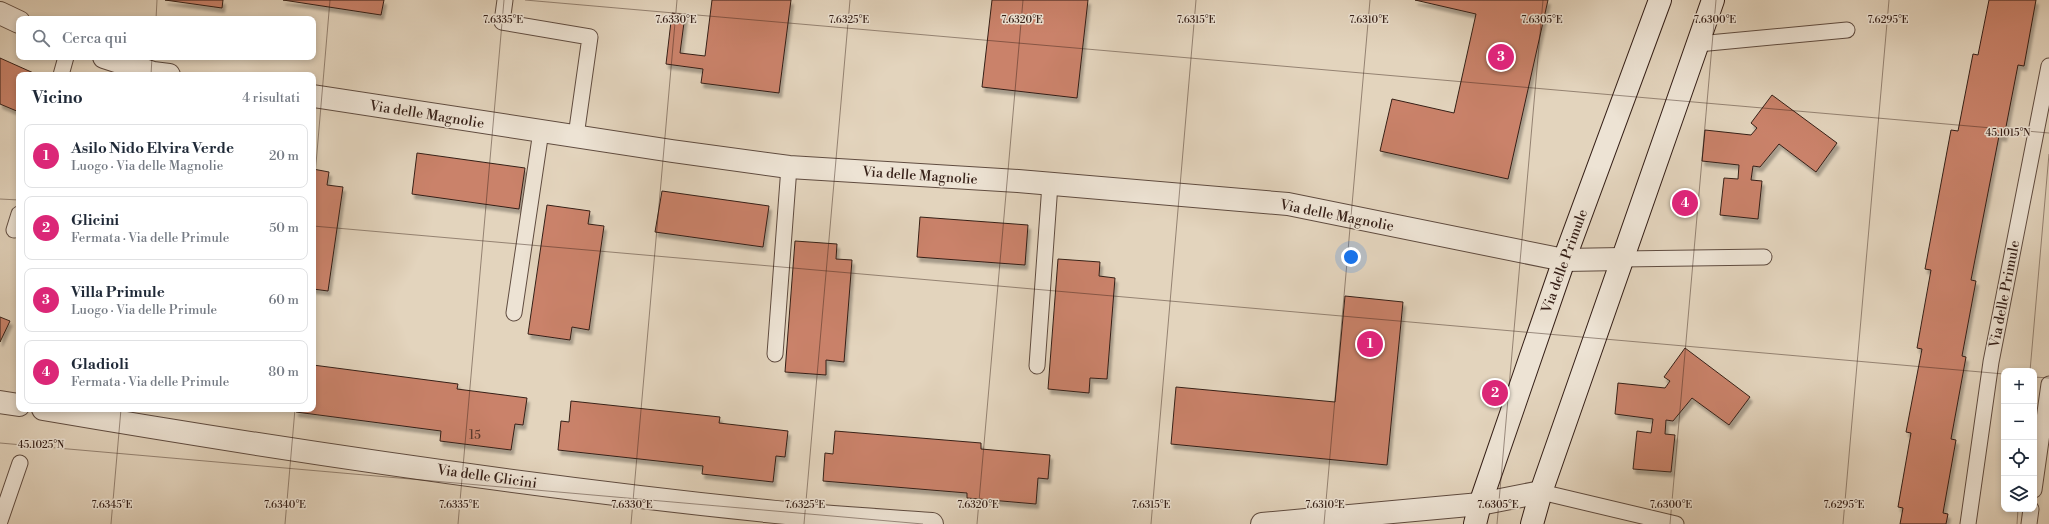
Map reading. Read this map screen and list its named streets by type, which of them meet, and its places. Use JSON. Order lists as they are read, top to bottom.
{
  "streets": {
    "street": ["Via delle Magnolie", "Via delle Primule", "Via delle Glicini"]
  },
  "crossings": [
    ["Via delle Magnolie", "Via delle Primule"]
  ],
  "house_numbers": ["15"],
  "page": {
    "search": "Cerca qui",
    "pins": [
      "3",
      "4",
      "1",
      "2"
    ],
    "heading": ["Vicino", "4 risultati"],
    "list": [
      {
        "mark": "1",
        "name": "Asilo Nido Elvira Verde",
        "note": "Luogo · Via delle Magnolie",
        "value": "20 m"
      },
      {
        "mark": "2",
        "name": "Glicini",
        "note": "Fermata · Via delle Primule",
        "value": "50 m"
      },
      {
        "mark": "3",
        "name": "Villa Primule",
        "note": "Luogo · Via delle Primule",
        "value": "60 m"
      },
      {
        "mark": "4",
        "name": "Gladioli",
        "note": "Fermata · Via delle Primule",
        "value": "80 m"
      }
    ],
    "map_buttons": ["+", "−"]
  },
  "coordinates": [
    "7.6335°E",
    "7.6330°E",
    "7.6325°E",
    "7.6320°E",
    "7.6315°E",
    "7.6310°E",
    "7.6305°E",
    "7.6300°E",
    "7.6295°E",
    "45.1015°N",
    "45.1025°N",
    "7.6345°E",
    "7.6340°E"
  ]
}
